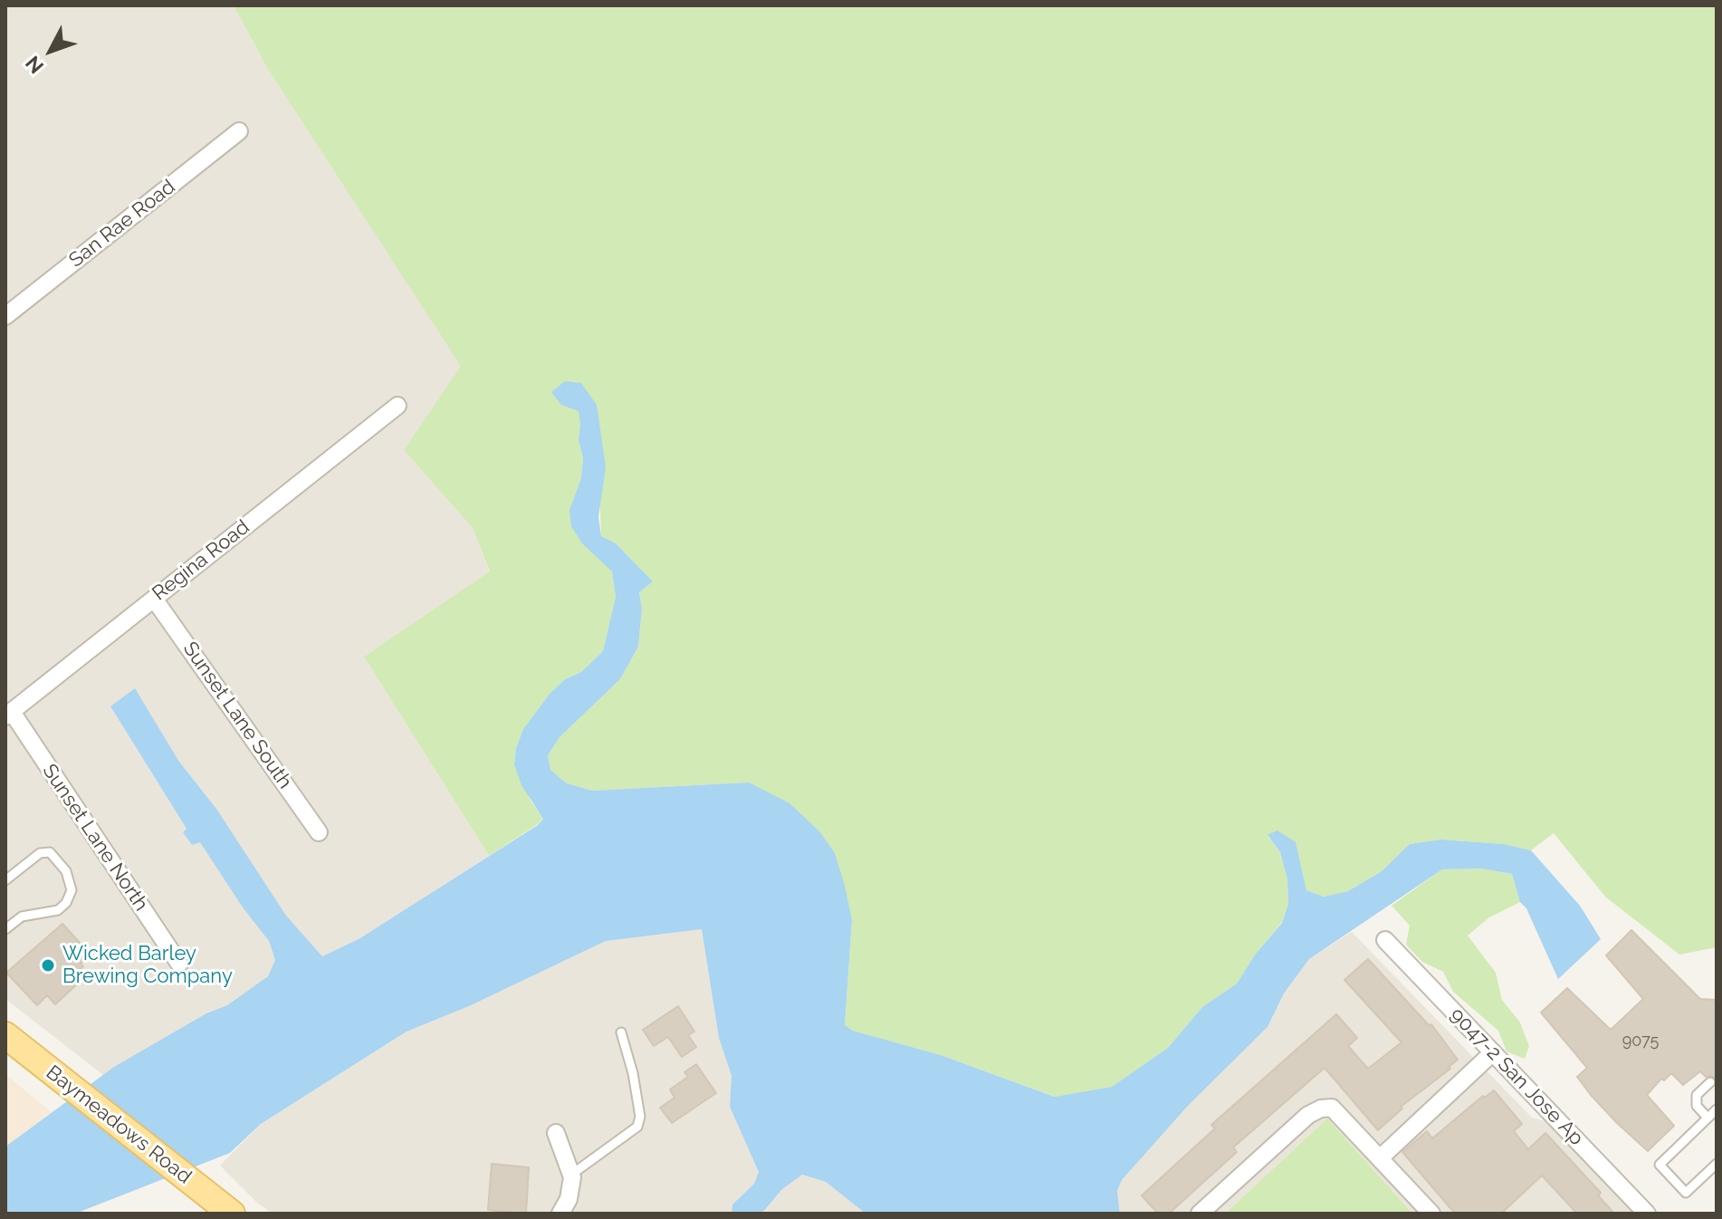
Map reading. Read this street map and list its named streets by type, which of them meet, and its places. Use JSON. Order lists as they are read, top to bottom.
{
  "streets": {
    "main road": ["Baymeadows Road"],
    "street": [
      "San Rae Road",
      "Regina Road",
      "Sunset Lane South",
      "Sunset Lane North",
      "9047-2 San Jose Ap"
    ]
  },
  "crossings": [
    ["Regina Road", "Sunset Lane South"],
    ["Regina Road", "Sunset Lane North"]
  ],
  "places": ["Wicked Barley Brewing Company"],
  "house_numbers": ["9075"],
  "north": "bottom left"
}
